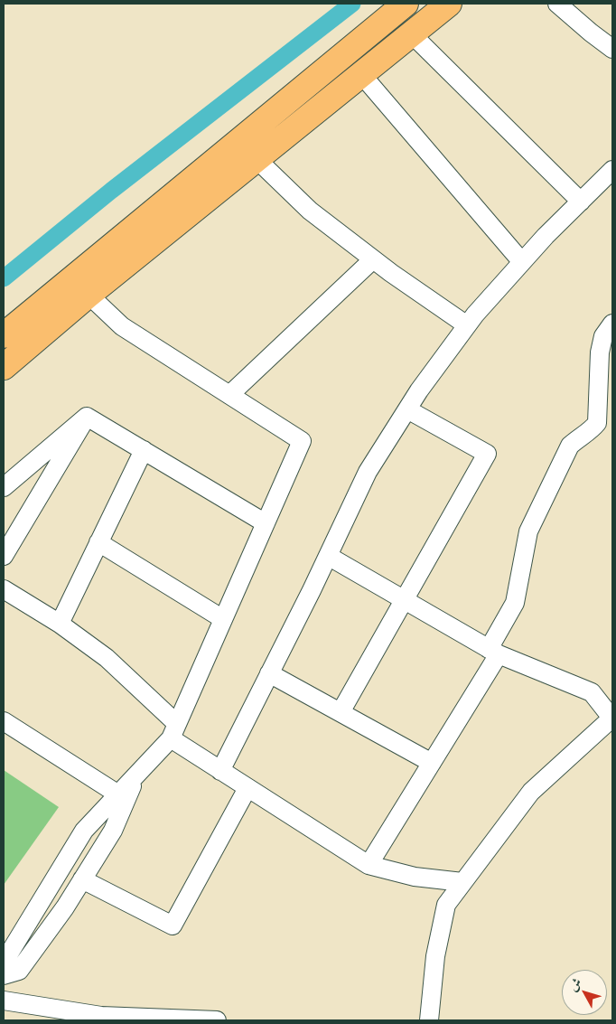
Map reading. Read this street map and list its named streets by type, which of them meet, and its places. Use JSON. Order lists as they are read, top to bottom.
{
  "north": "top left"
}
